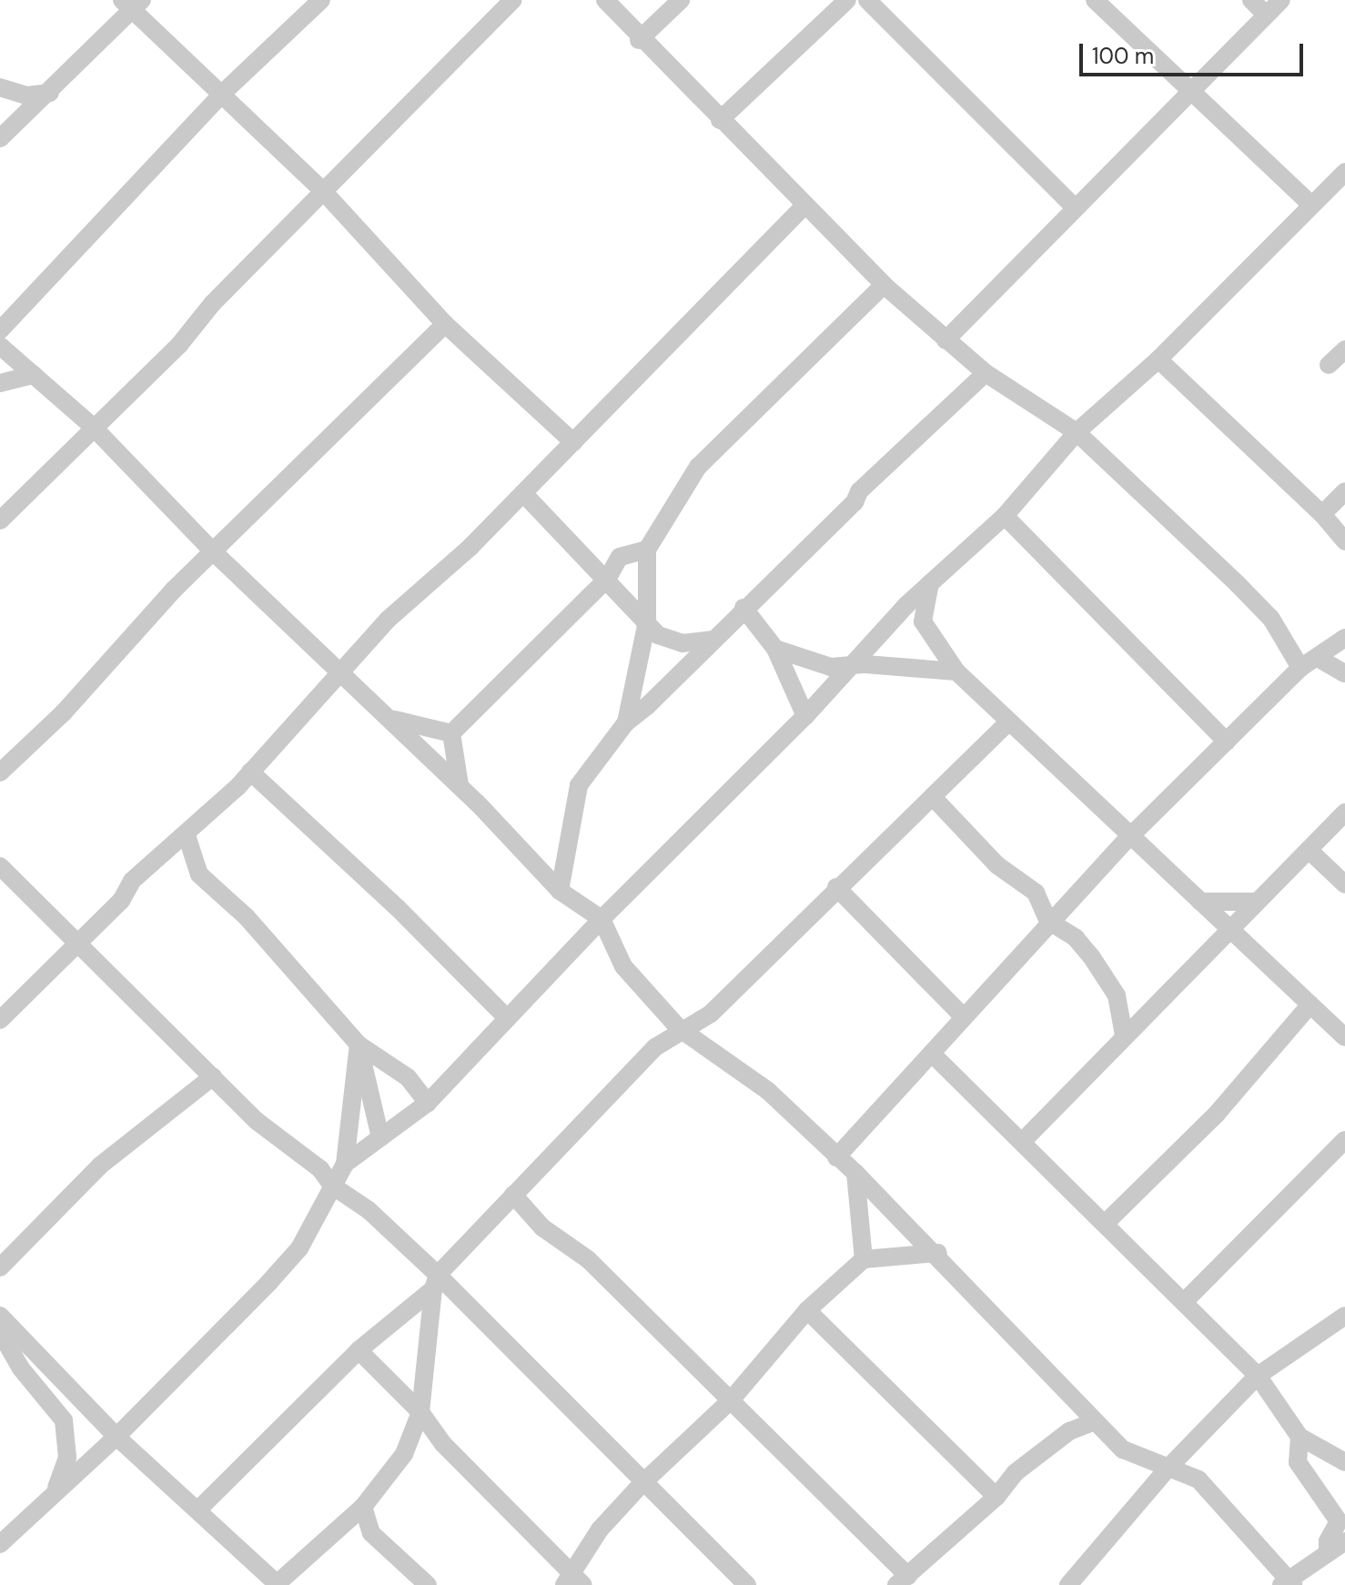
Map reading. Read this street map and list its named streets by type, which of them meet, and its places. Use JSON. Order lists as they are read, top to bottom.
{
  "scale_bar": "100 m"
}
